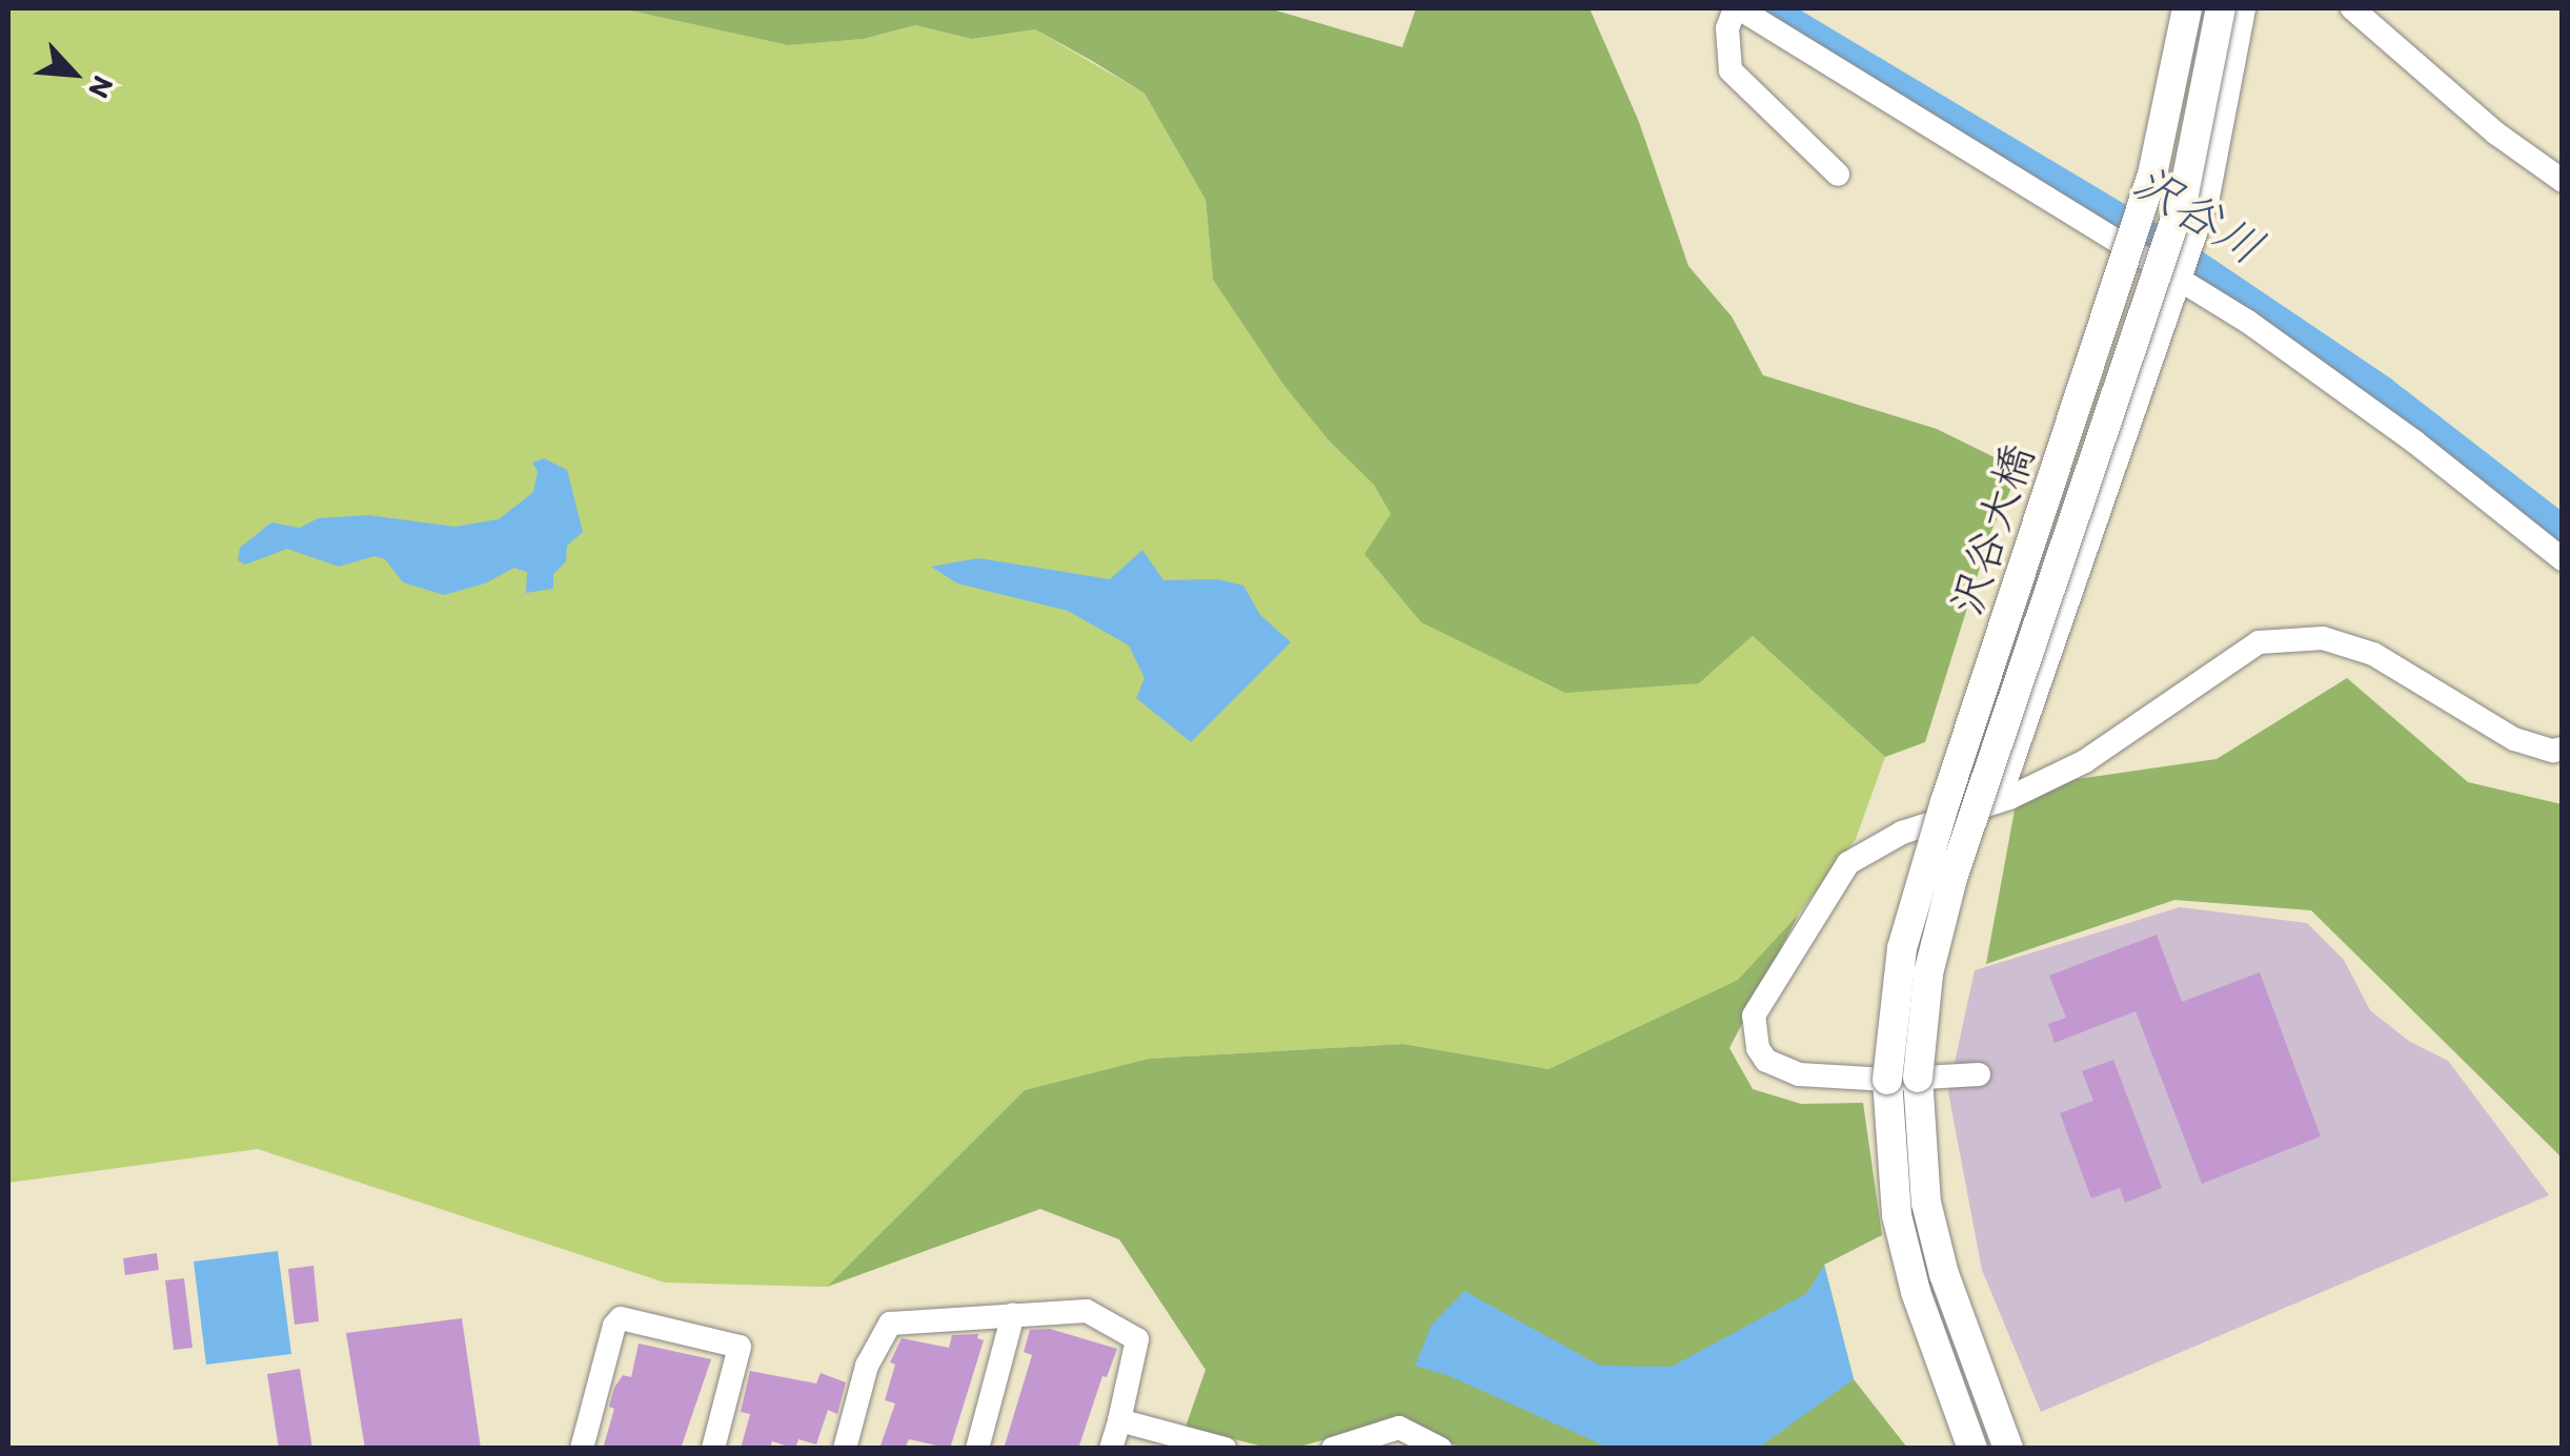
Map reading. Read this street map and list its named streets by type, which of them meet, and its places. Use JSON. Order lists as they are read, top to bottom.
{
  "streets": {
    "street": ["沢谷大橋"]
  },
  "water": ["沢谷川"],
  "north": "bottom right"
}
